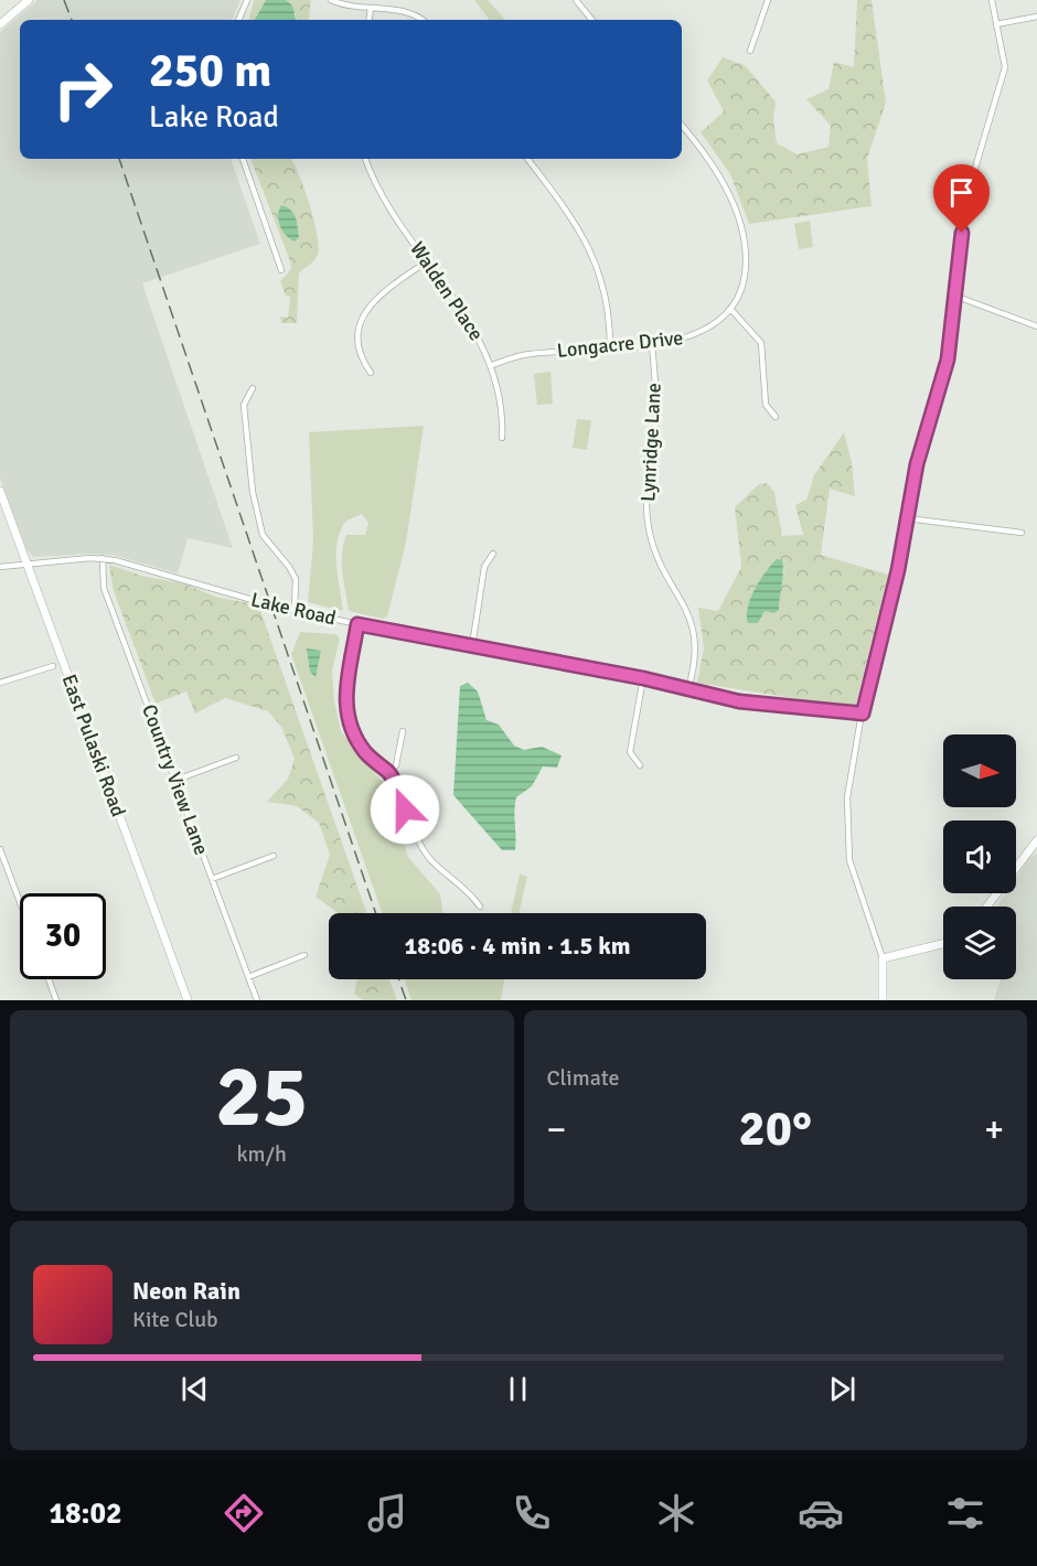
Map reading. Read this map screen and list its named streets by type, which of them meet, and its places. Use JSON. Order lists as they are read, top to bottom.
{
  "streets": {
    "main road": ["East Pulaski Road"],
    "street": [
      "Walden Place",
      "Longacre Drive",
      "Lynridge Lane",
      "Lake Road",
      "Country View Lane"
    ]
  },
  "crossings": [
    ["Walden Place", "Longacre Drive"],
    ["Longacre Drive", "Lynridge Lane"],
    ["Lynridge Lane", "Lake Road"],
    ["Lake Road", "East Pulaski Road"],
    ["Lake Road", "Country View Lane"]
  ],
  "north": "right",
  "page": {
    "turn": ["250 m", "Lake Road"],
    "limit": "30",
    "trip": "18:06 · 4 min · 1.5 km",
    "tile": [
      ["25", "km/h"],
      "Climate"
    ],
    "heat": ["−", "20°", "+"],
    "song": ["Neon Rain", "Kite Club"],
    "tabs": "18:02"
  }
}
